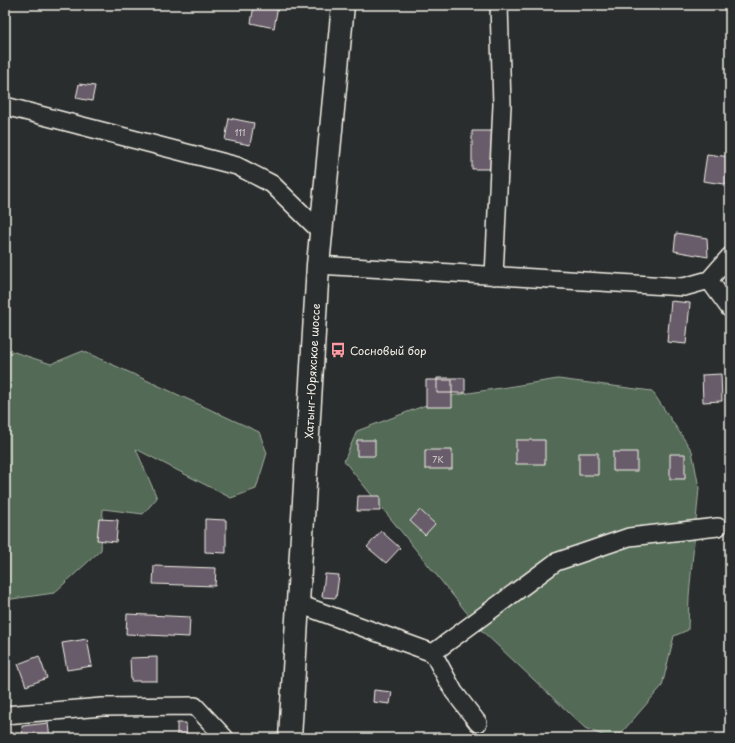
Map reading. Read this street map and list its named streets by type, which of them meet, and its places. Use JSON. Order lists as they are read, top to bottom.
{
  "streets": {
    "main road": ["Хатынг-Юряхское шоссе"]
  },
  "places": {
    "bus stop": ["Сосновый бор"]
  },
  "house_numbers": ["111", "7К"]
}
